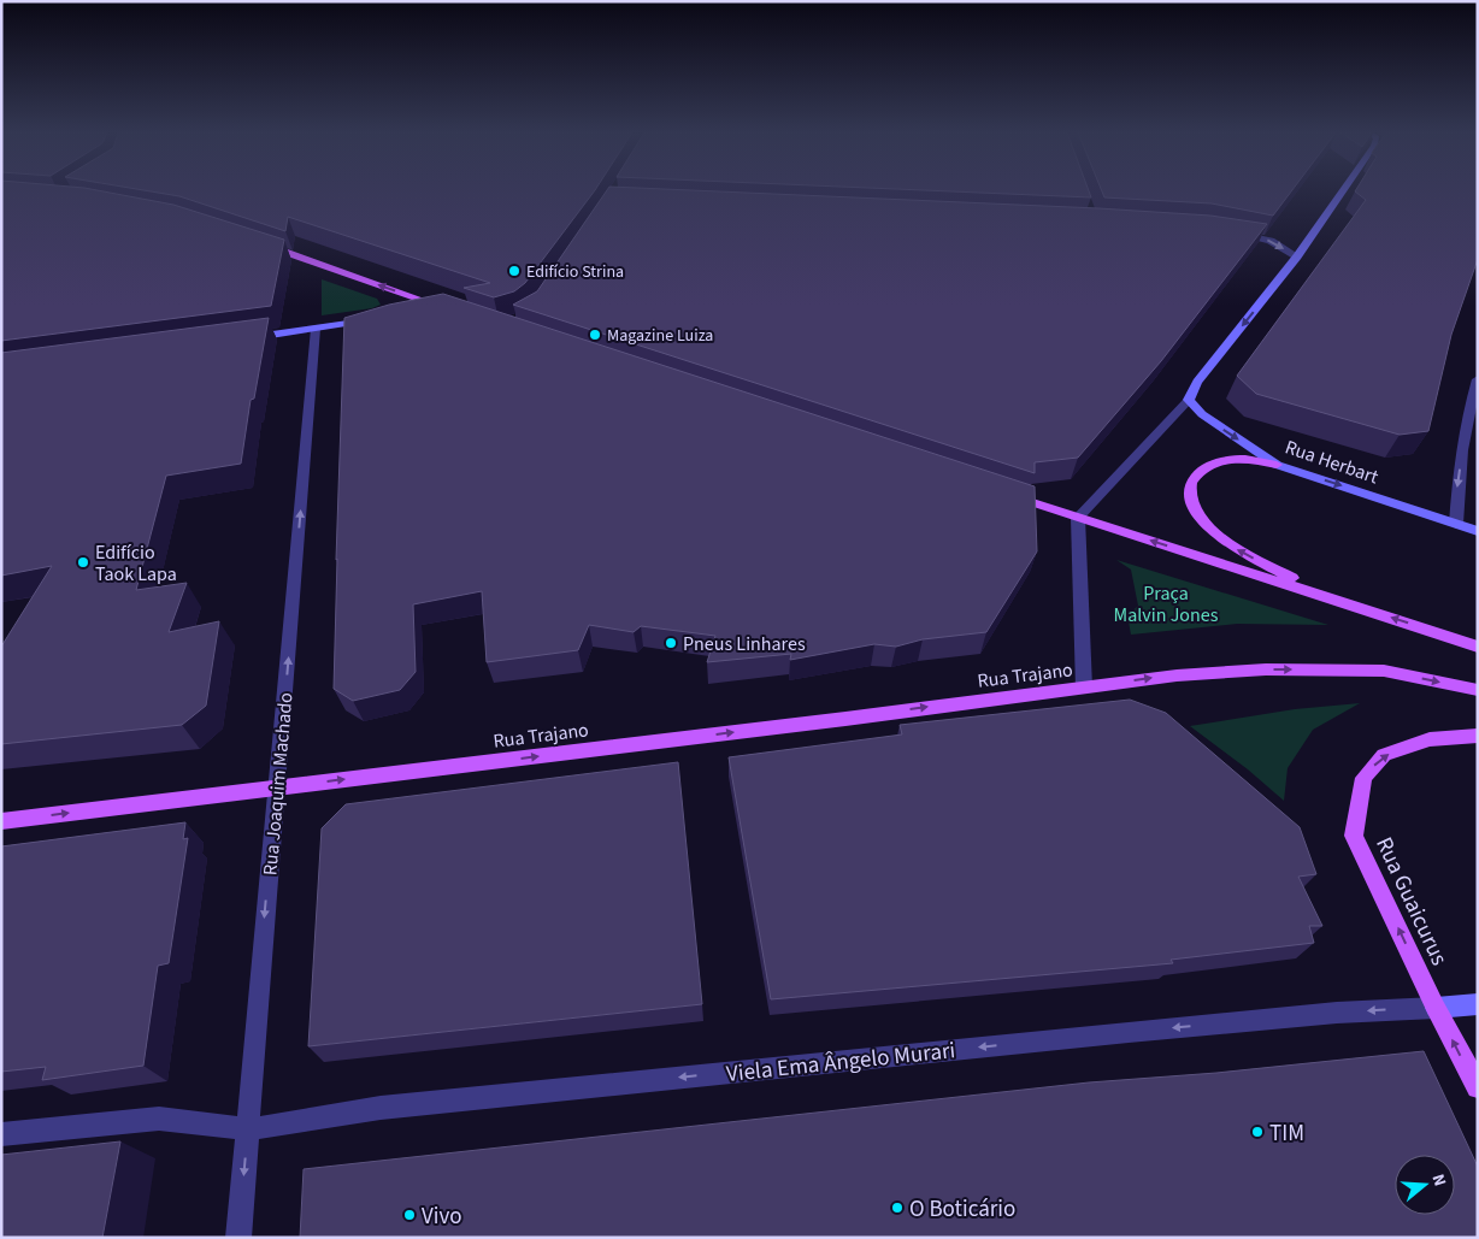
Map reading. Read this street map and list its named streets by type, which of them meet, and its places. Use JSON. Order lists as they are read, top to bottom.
{
  "streets": {
    "main road": ["Rua Trajano", "Rua Guaicurus"],
    "street": ["Rua Herbart", "Rua Joaquim Machado", "Viela Ema Ângelo Murari"]
  },
  "crossings": [
    ["Rua Trajano", "Rua Joaquim Machado"],
    ["Rua Joaquim Machado", "Viela Ema Ângelo Murari"],
    ["Rua Guaicurus", "Viela Ema Ângelo Murari"]
  ],
  "one_way": ["Rua Herbart", "Rua Trajano", "Viela Ema Ângelo Murari"],
  "parks": ["Praça Malvin Jones"],
  "places": [
    "Edifício Strina",
    "Magazine Luiza",
    "Edifício Taok Lapa",
    "Pneus Linhares",
    "TIM",
    "O Boticário",
    "Vivo"
  ],
  "north": "right"
}
